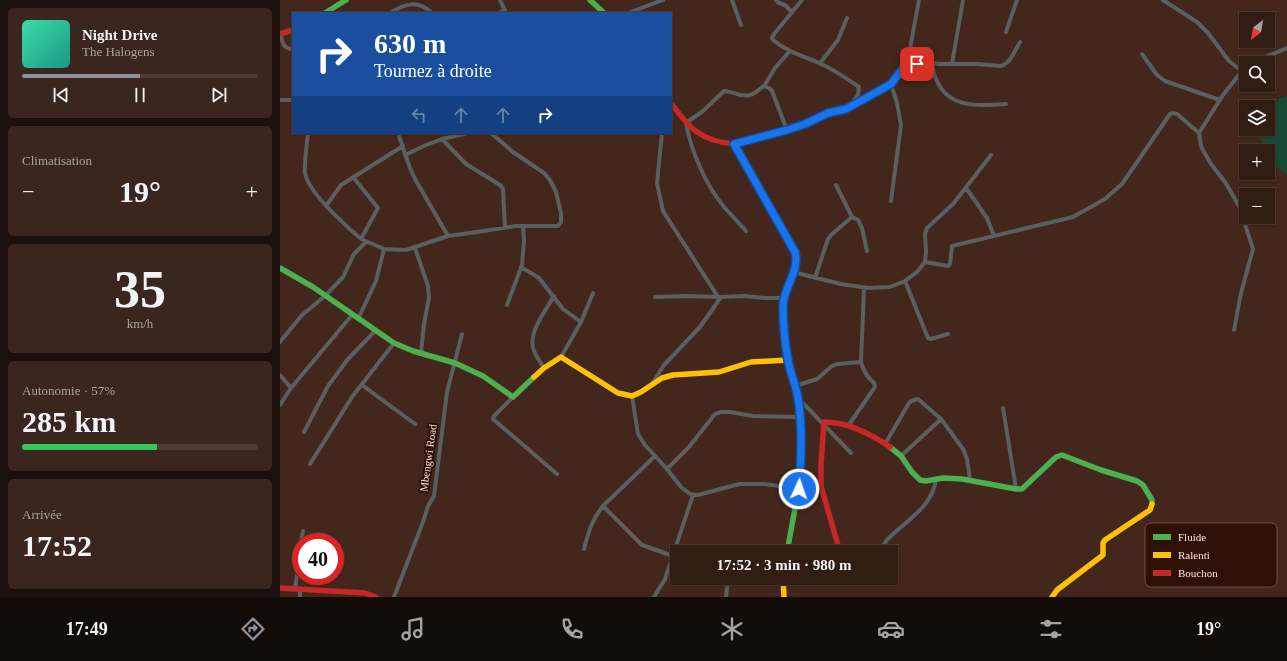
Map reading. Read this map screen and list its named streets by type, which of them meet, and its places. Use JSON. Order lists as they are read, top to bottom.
{
  "streets": {
    "street": ["Mbengwi Road"]
  },
  "legend": ["Fluide", "Ralenti", "Bouchon"],
  "north": "bottom left",
  "page": {
    "map_buttons": ["+", "−"],
    "turn": ["630 m", "Tournez à droite"],
    "song": ["Night Drive", "The Halogens"],
    "tile": [
      "Climatisation",
      ["35", "km/h"],
      ["Autonomie · 57%", "285 km"],
      ["Arrivée", "17:52"]
    ],
    "heat": ["−", "19°", "+"],
    "limit": "40",
    "trip": "17:52 · 3 min · 980 m",
    "tabs": ["17:49", "19°"]
  }
}
